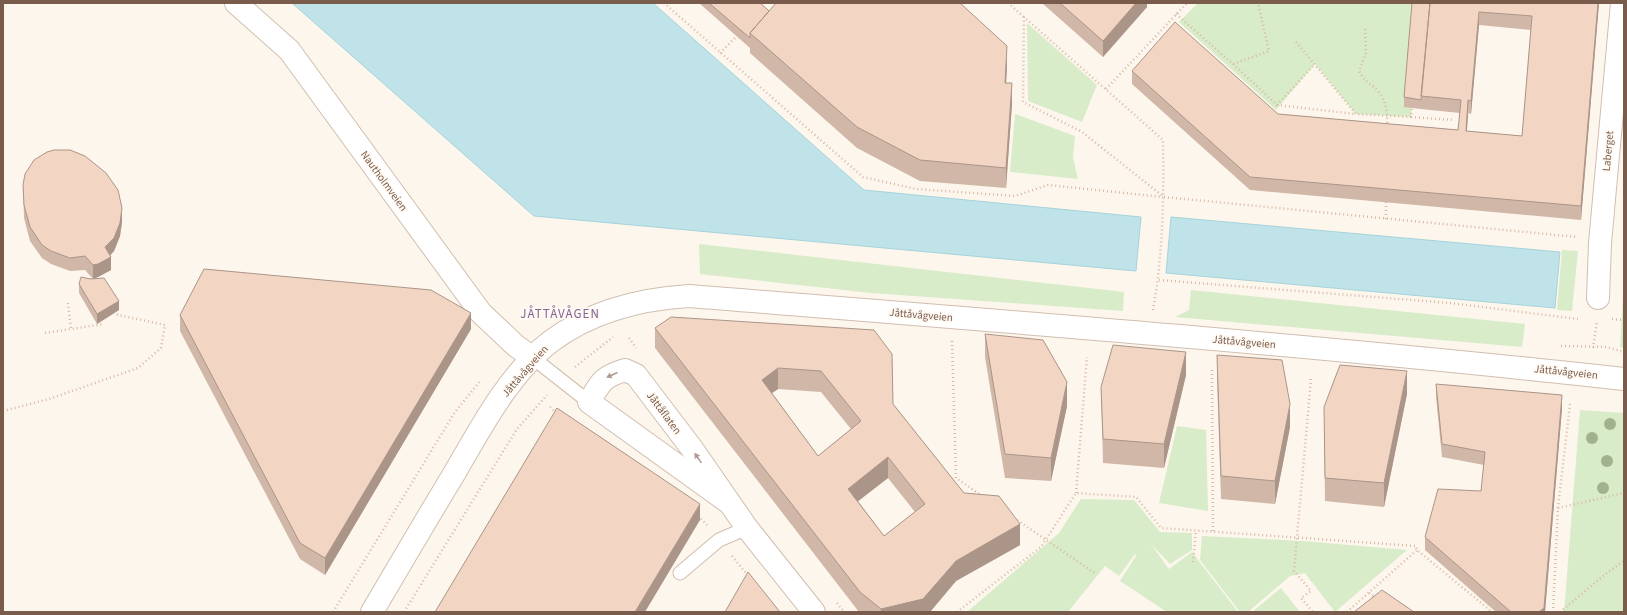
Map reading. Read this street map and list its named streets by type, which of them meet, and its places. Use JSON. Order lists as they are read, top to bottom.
{
  "streets": {
    "street": [
      "Laberget",
      "Nautholmveien",
      "Jåttåvågveien",
      "Jåttåflaten"
    ]
  },
  "crossings": [
    ["Nautholmveien", "Jåttåvågveien"],
    ["Nautholmveien", "Jåttåflaten"],
    ["Jåttåvågveien", "Jåttåflaten"]
  ],
  "districts": ["JÅTTÅVÅGEN"]
}
